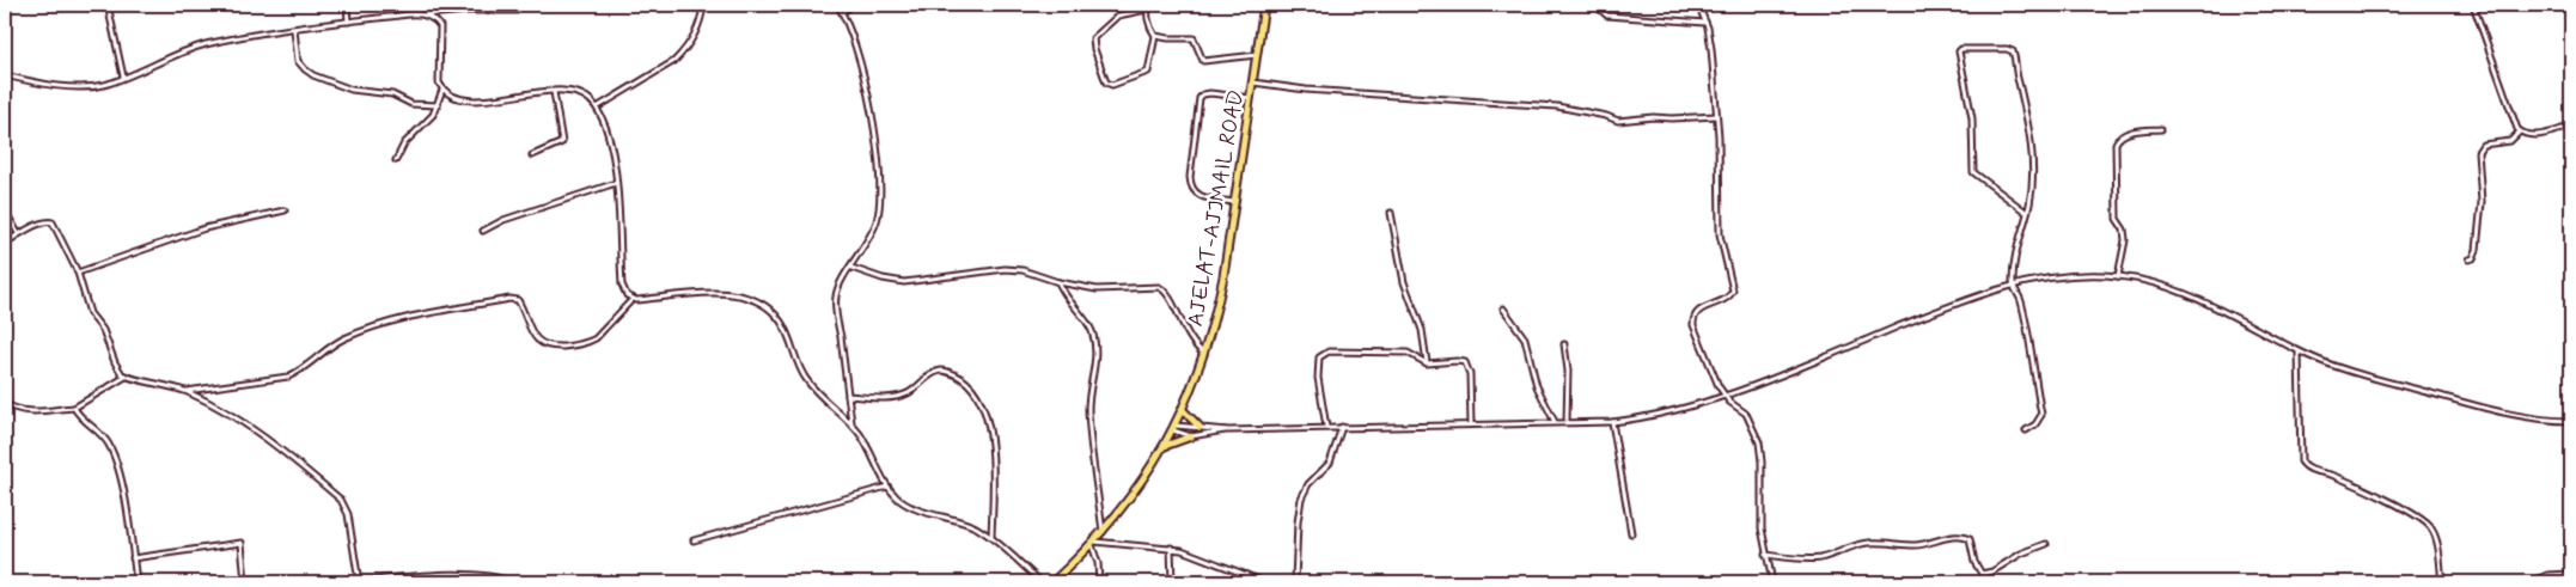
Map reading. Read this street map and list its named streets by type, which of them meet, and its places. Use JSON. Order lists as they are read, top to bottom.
{
  "streets": {
    "main road": ["AJELAT-AJJMAIL ROAD"]
  }
}
